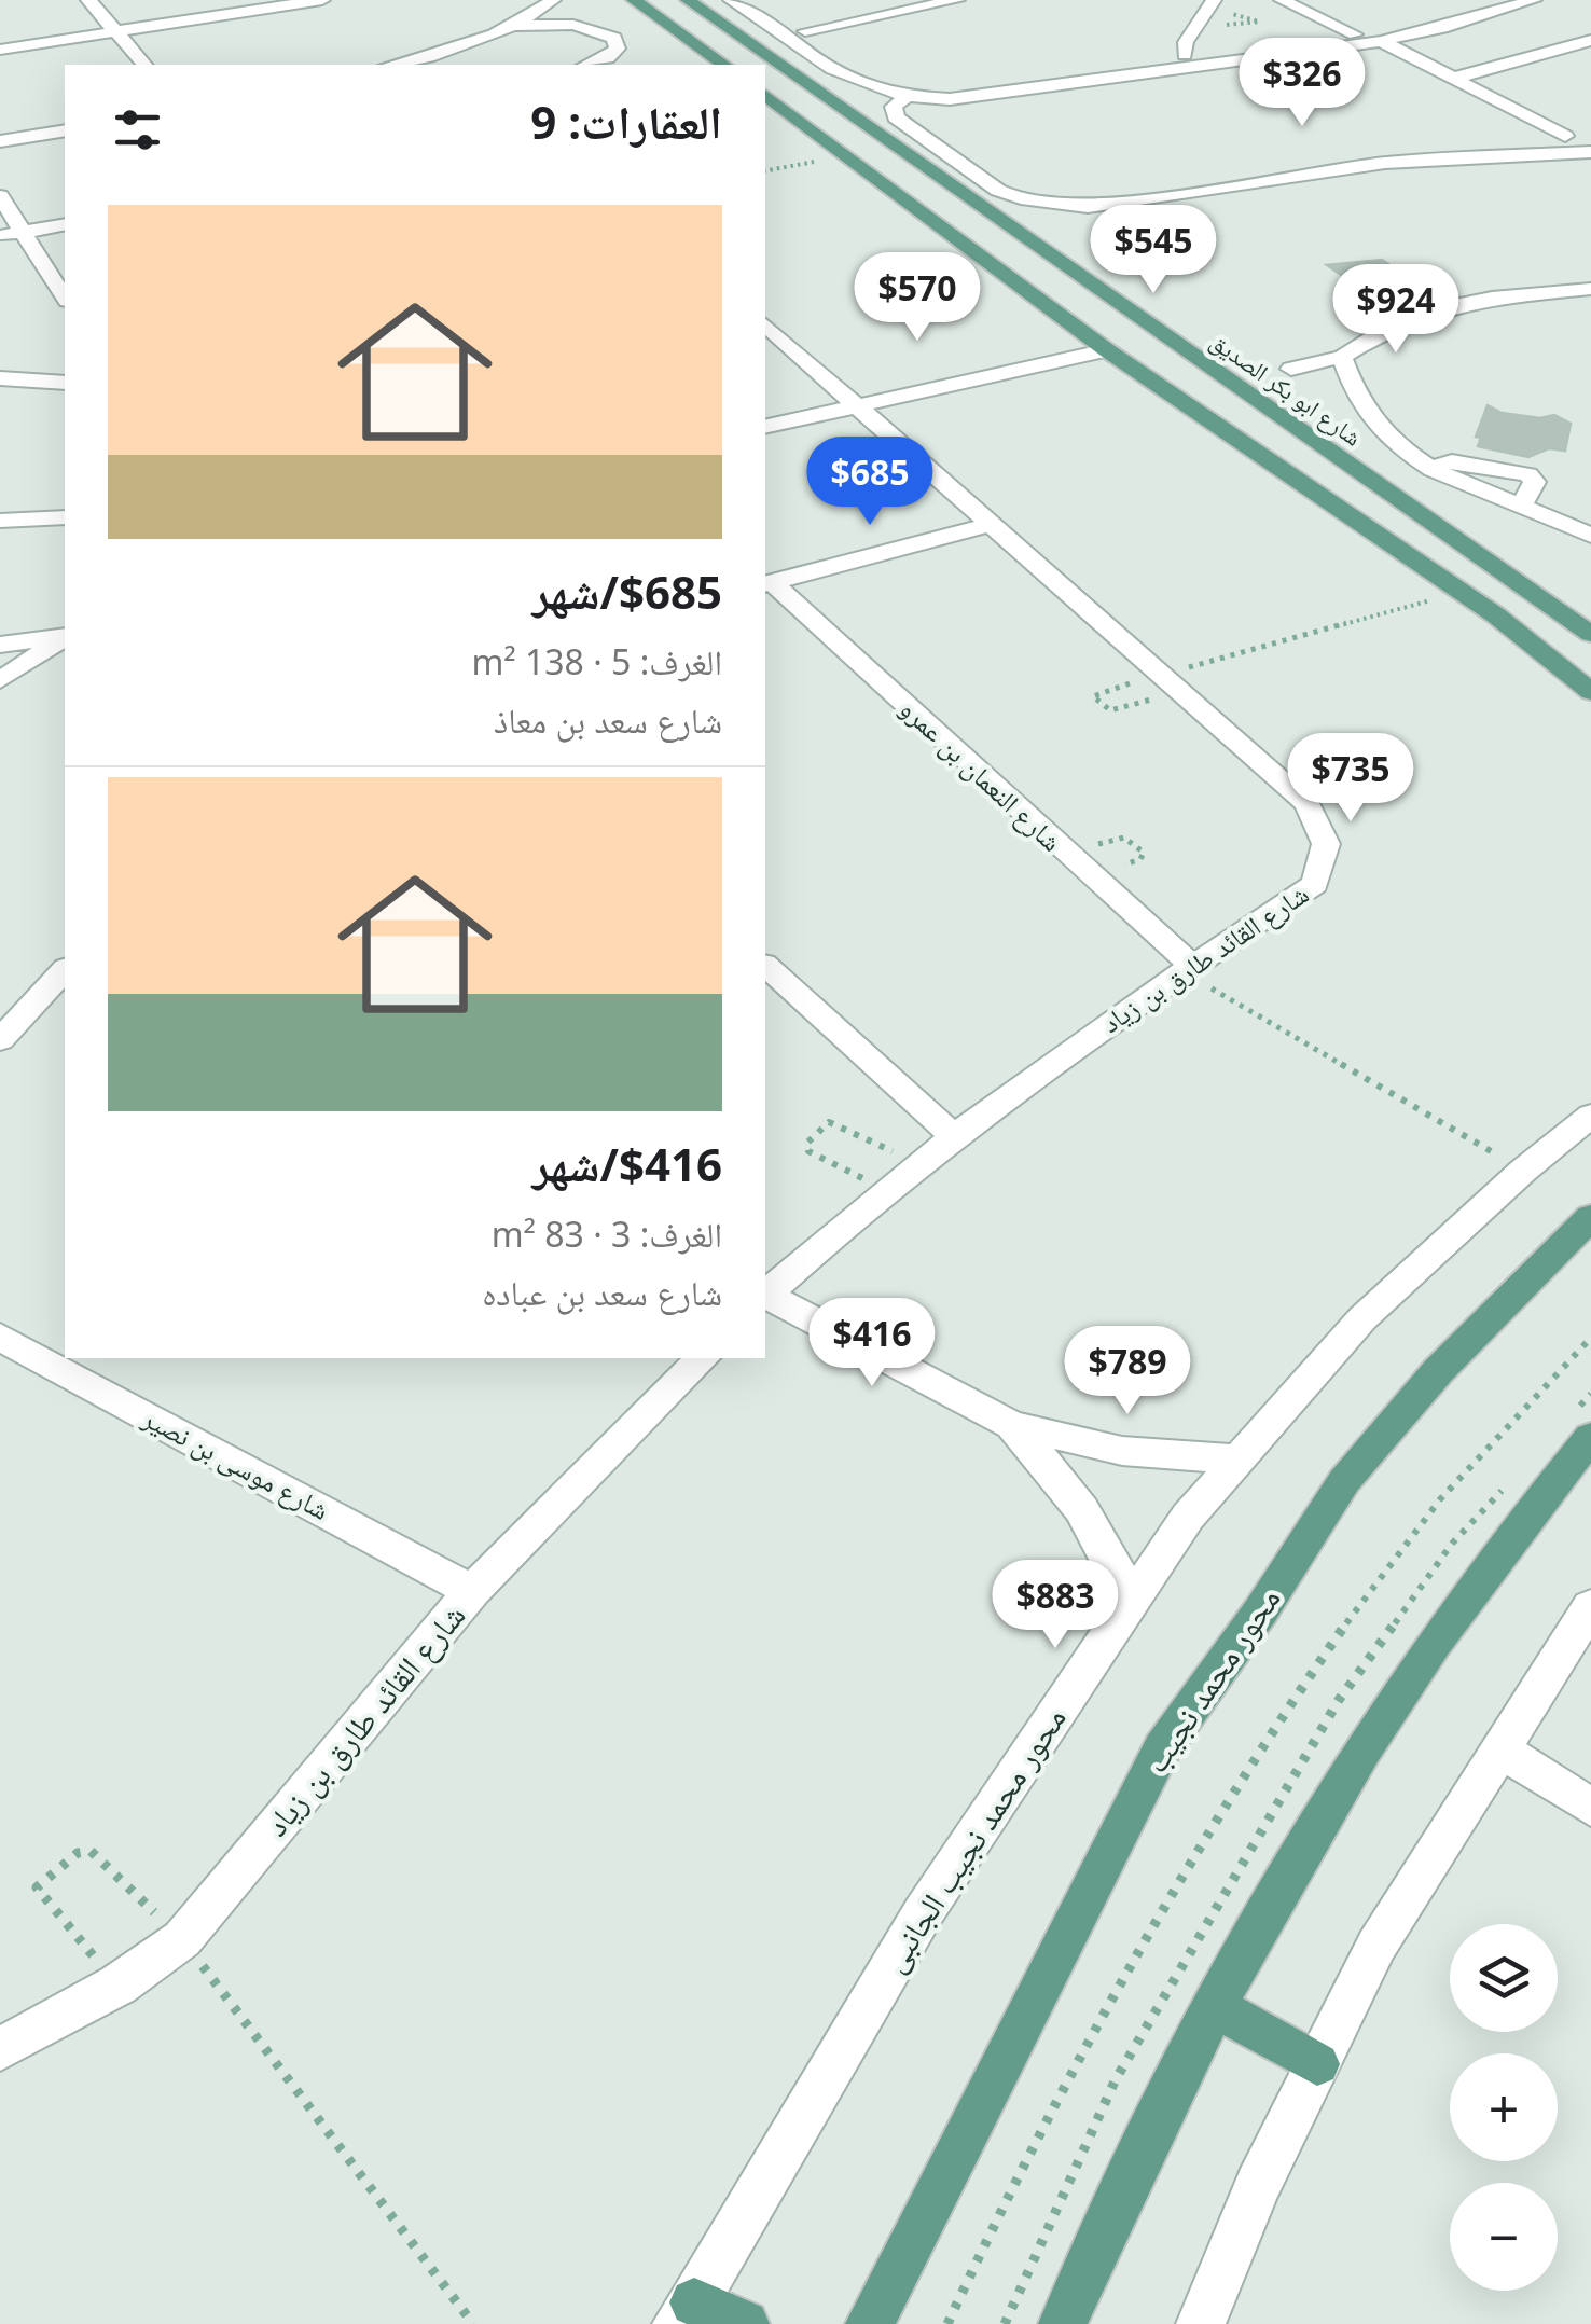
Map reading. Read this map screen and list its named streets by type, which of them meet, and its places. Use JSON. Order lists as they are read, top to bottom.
{
  "streets": {
    "main road": ["شارع ابو بكر الصديق", "محور محمد نجيب"],
    "street": [
      "شارع النعمان بن عمرو",
      "شارع القائد طارق بن زياد",
      "شارع موسى بن نصير",
      "محور محمد نجيب الجانبى"
    ]
  },
  "crossings": [
    ["شارع النعمان بن عمرو", "شارع القائد طارق بن زياد"],
    ["شارع القائد طارق بن زياد", "شارع موسى بن نصير"]
  ],
  "page": {
    "price": [
      "$326",
      "$545",
      "$570",
      "$924",
      "$685",
      "$735",
      "$416",
      "$789",
      "$883"
    ],
    "heading": "العقارات: 9",
    "list": [
      {
        "name": "$685/شهر",
        "note": "الغرف: 5 · 138 m² · شارع سعد بن معاذ"
      },
      {
        "name": "$416/شهر",
        "note": "الغرف: 3 · 83 m² · شارع سعد بن عباده"
      }
    ],
    "map_buttons": ["+", "−"]
  }
}
